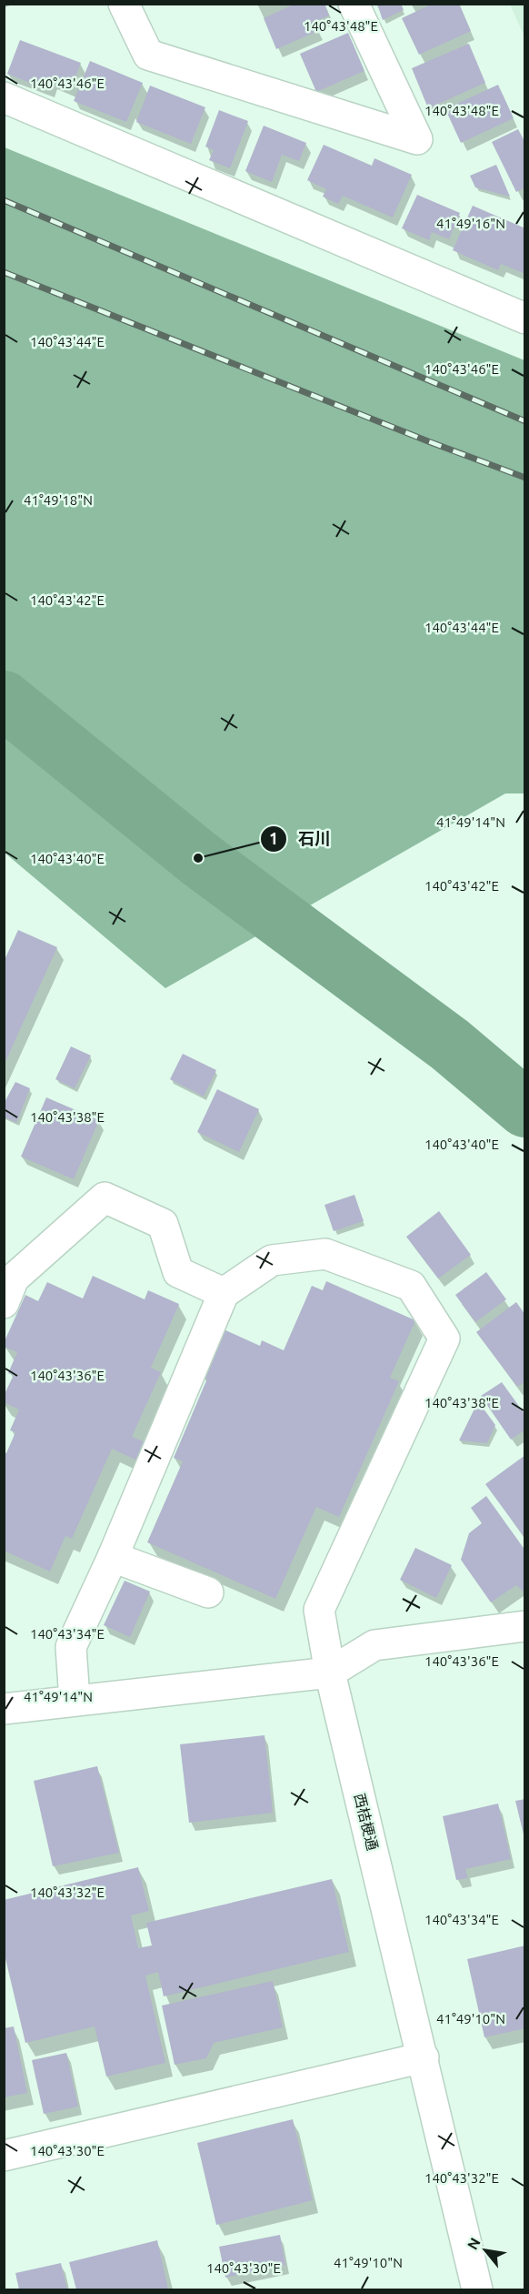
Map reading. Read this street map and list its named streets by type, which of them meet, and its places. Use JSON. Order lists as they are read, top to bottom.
{
  "streets": {
    "street": ["西桔梗通"]
  },
  "places": ["石川"],
  "north": "top left",
  "coordinates": [
    "140°43'48\"E",
    "140°43'46\"E",
    "41°49'16\"N",
    "140°43'44\"E",
    "41°49'18\"N",
    "140°43'42\"E",
    "41°49'14\"N",
    "140°43'40\"E",
    "140°43'38\"E",
    "140°43'36\"E",
    "140°43'34\"E",
    "140°43'32\"E",
    "41°49'10\"N",
    "140°43'30\"E"
  ]
}
